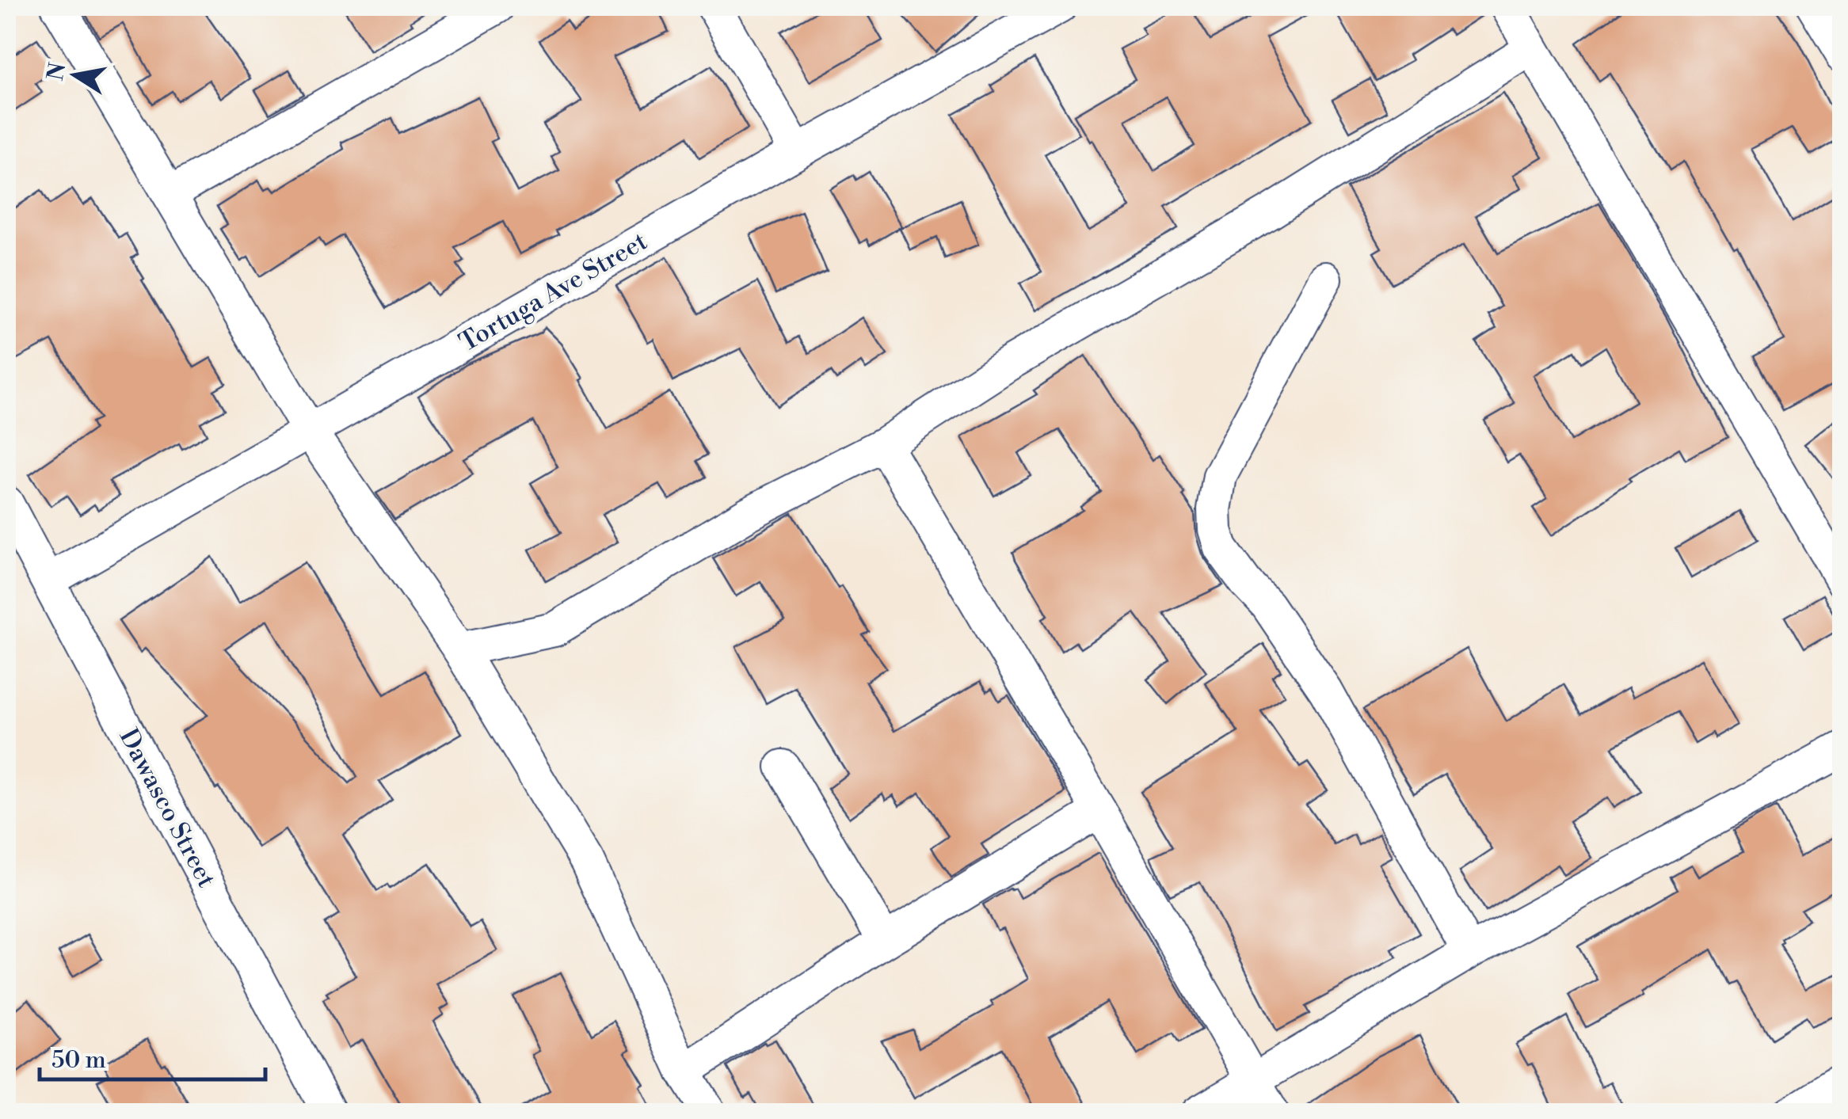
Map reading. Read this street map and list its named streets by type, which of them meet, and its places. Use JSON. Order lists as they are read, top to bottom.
{
  "streets": {
    "street": ["Tortuga Ave Street", "Dawasco Street"]
  },
  "crossings": [
    ["Tortuga Ave Street", "Dawasco Street"]
  ],
  "scale_bar": "50 m",
  "north": "left"
}
